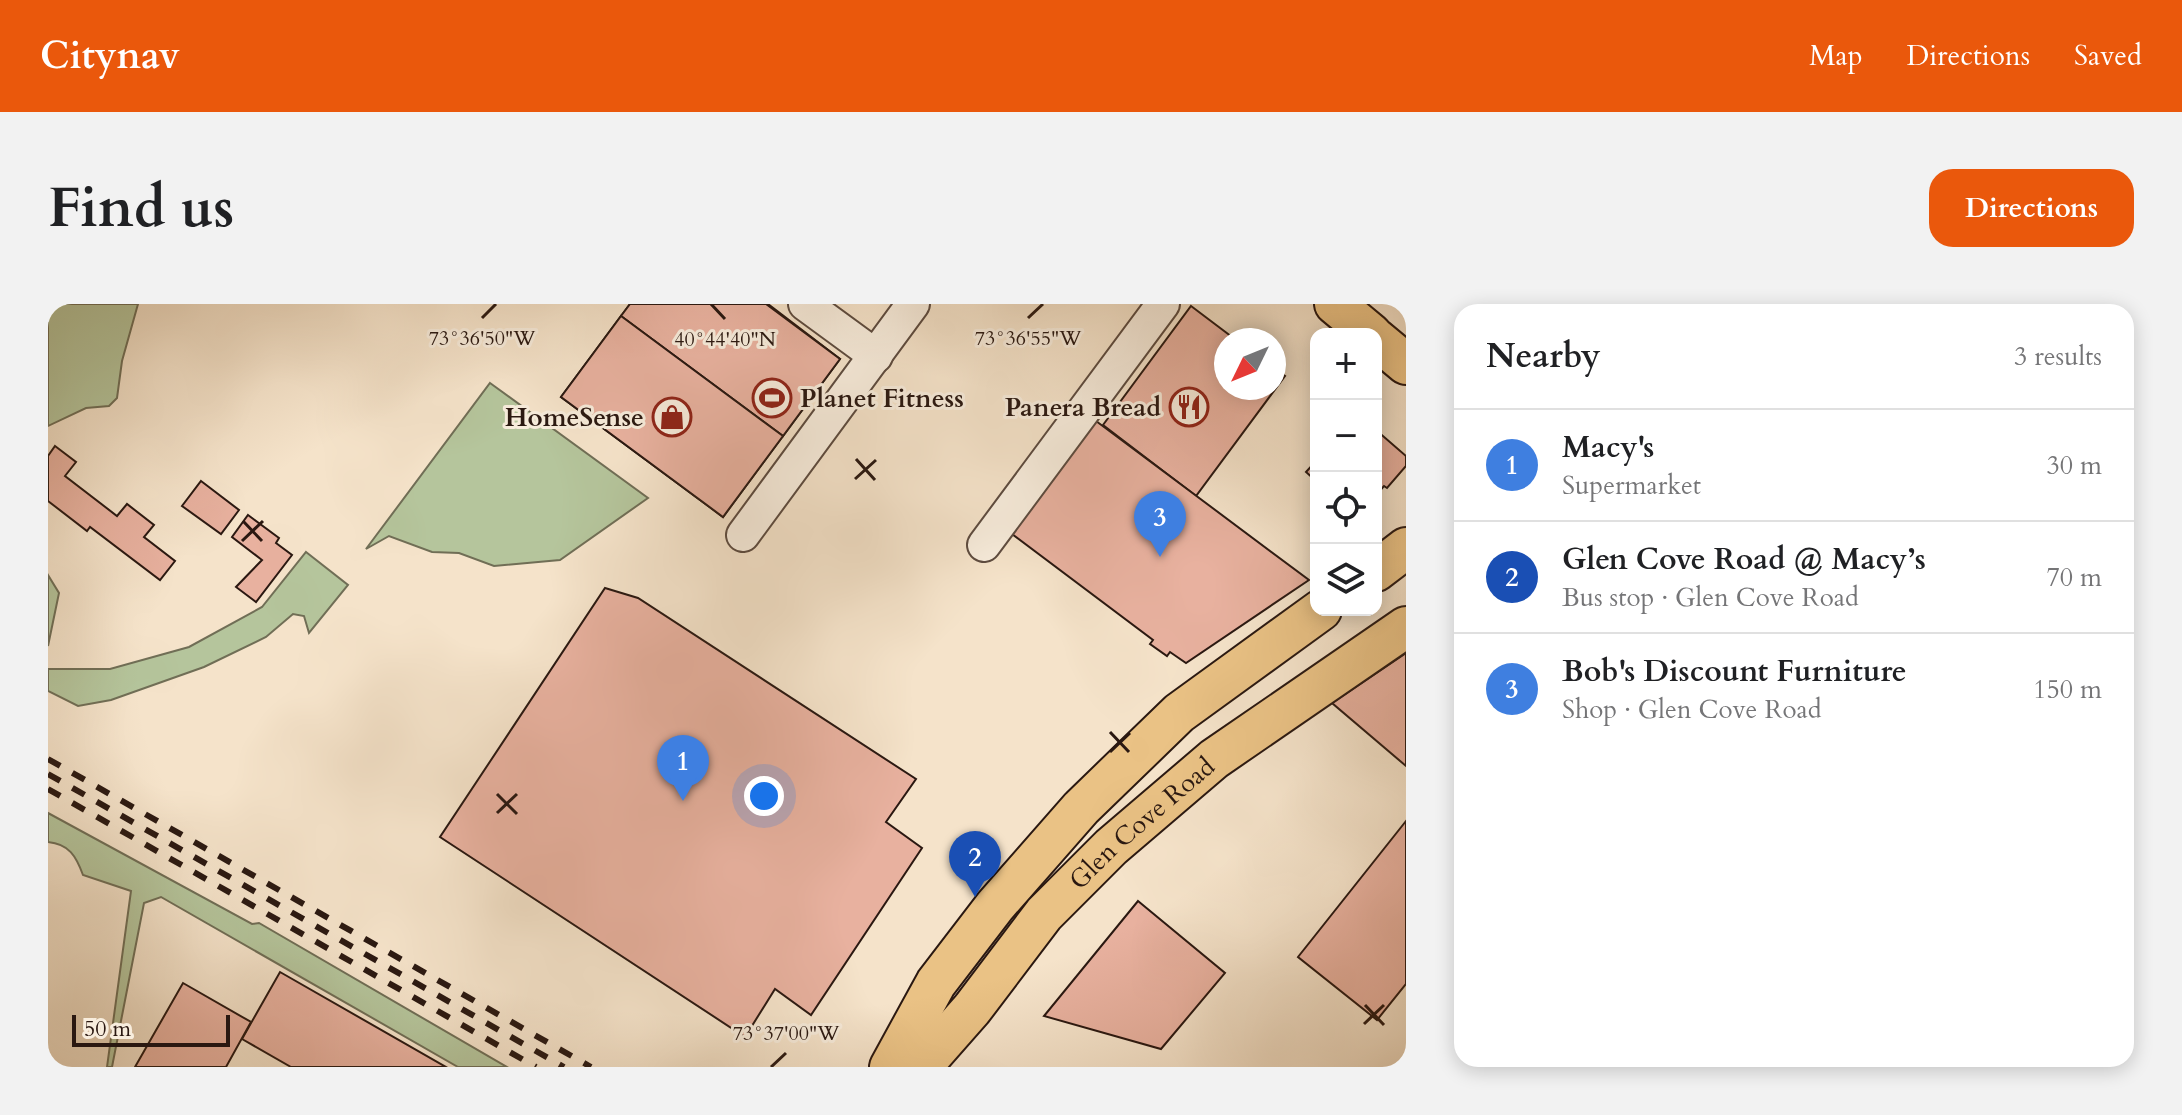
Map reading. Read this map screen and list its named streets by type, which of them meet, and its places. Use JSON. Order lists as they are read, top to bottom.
{
  "streets": {
    "main road": ["Glen Cove Road"]
  },
  "places": {
    "sports": ["Planet Fitness"],
    "restaurant": ["Panera Bread"],
    "shop": ["HomeSense"]
  },
  "scale_bar": "50 m",
  "north": "bottom left",
  "page": {
    "header": "Citynav",
    "nav": ["Map", "Directions", "Saved"],
    "buttons": "Directions",
    "title": "Find us",
    "heading": ["Nearby", "3 results"],
    "map_buttons": ["+", "−"],
    "list": [
      {
        "mark": "1",
        "name": "Macy's",
        "note": "Supermarket",
        "value": "30 m"
      },
      {
        "mark": "2",
        "name": "Glen Cove Road @ Macy’s",
        "note": "Bus stop · Glen Cove Road",
        "value": "70 m"
      },
      {
        "mark": "3",
        "name": "Bob's Discount Furniture",
        "note": "Shop · Glen Cove Road",
        "value": "150 m"
      }
    ],
    "pins": ["3", "1", "2"],
    "scale": "50 m"
  },
  "coordinates": [
    "73°36'50\"W",
    "73°36'55\"W",
    "40°44'40\"N",
    "73°37'00\"W"
  ]
}
